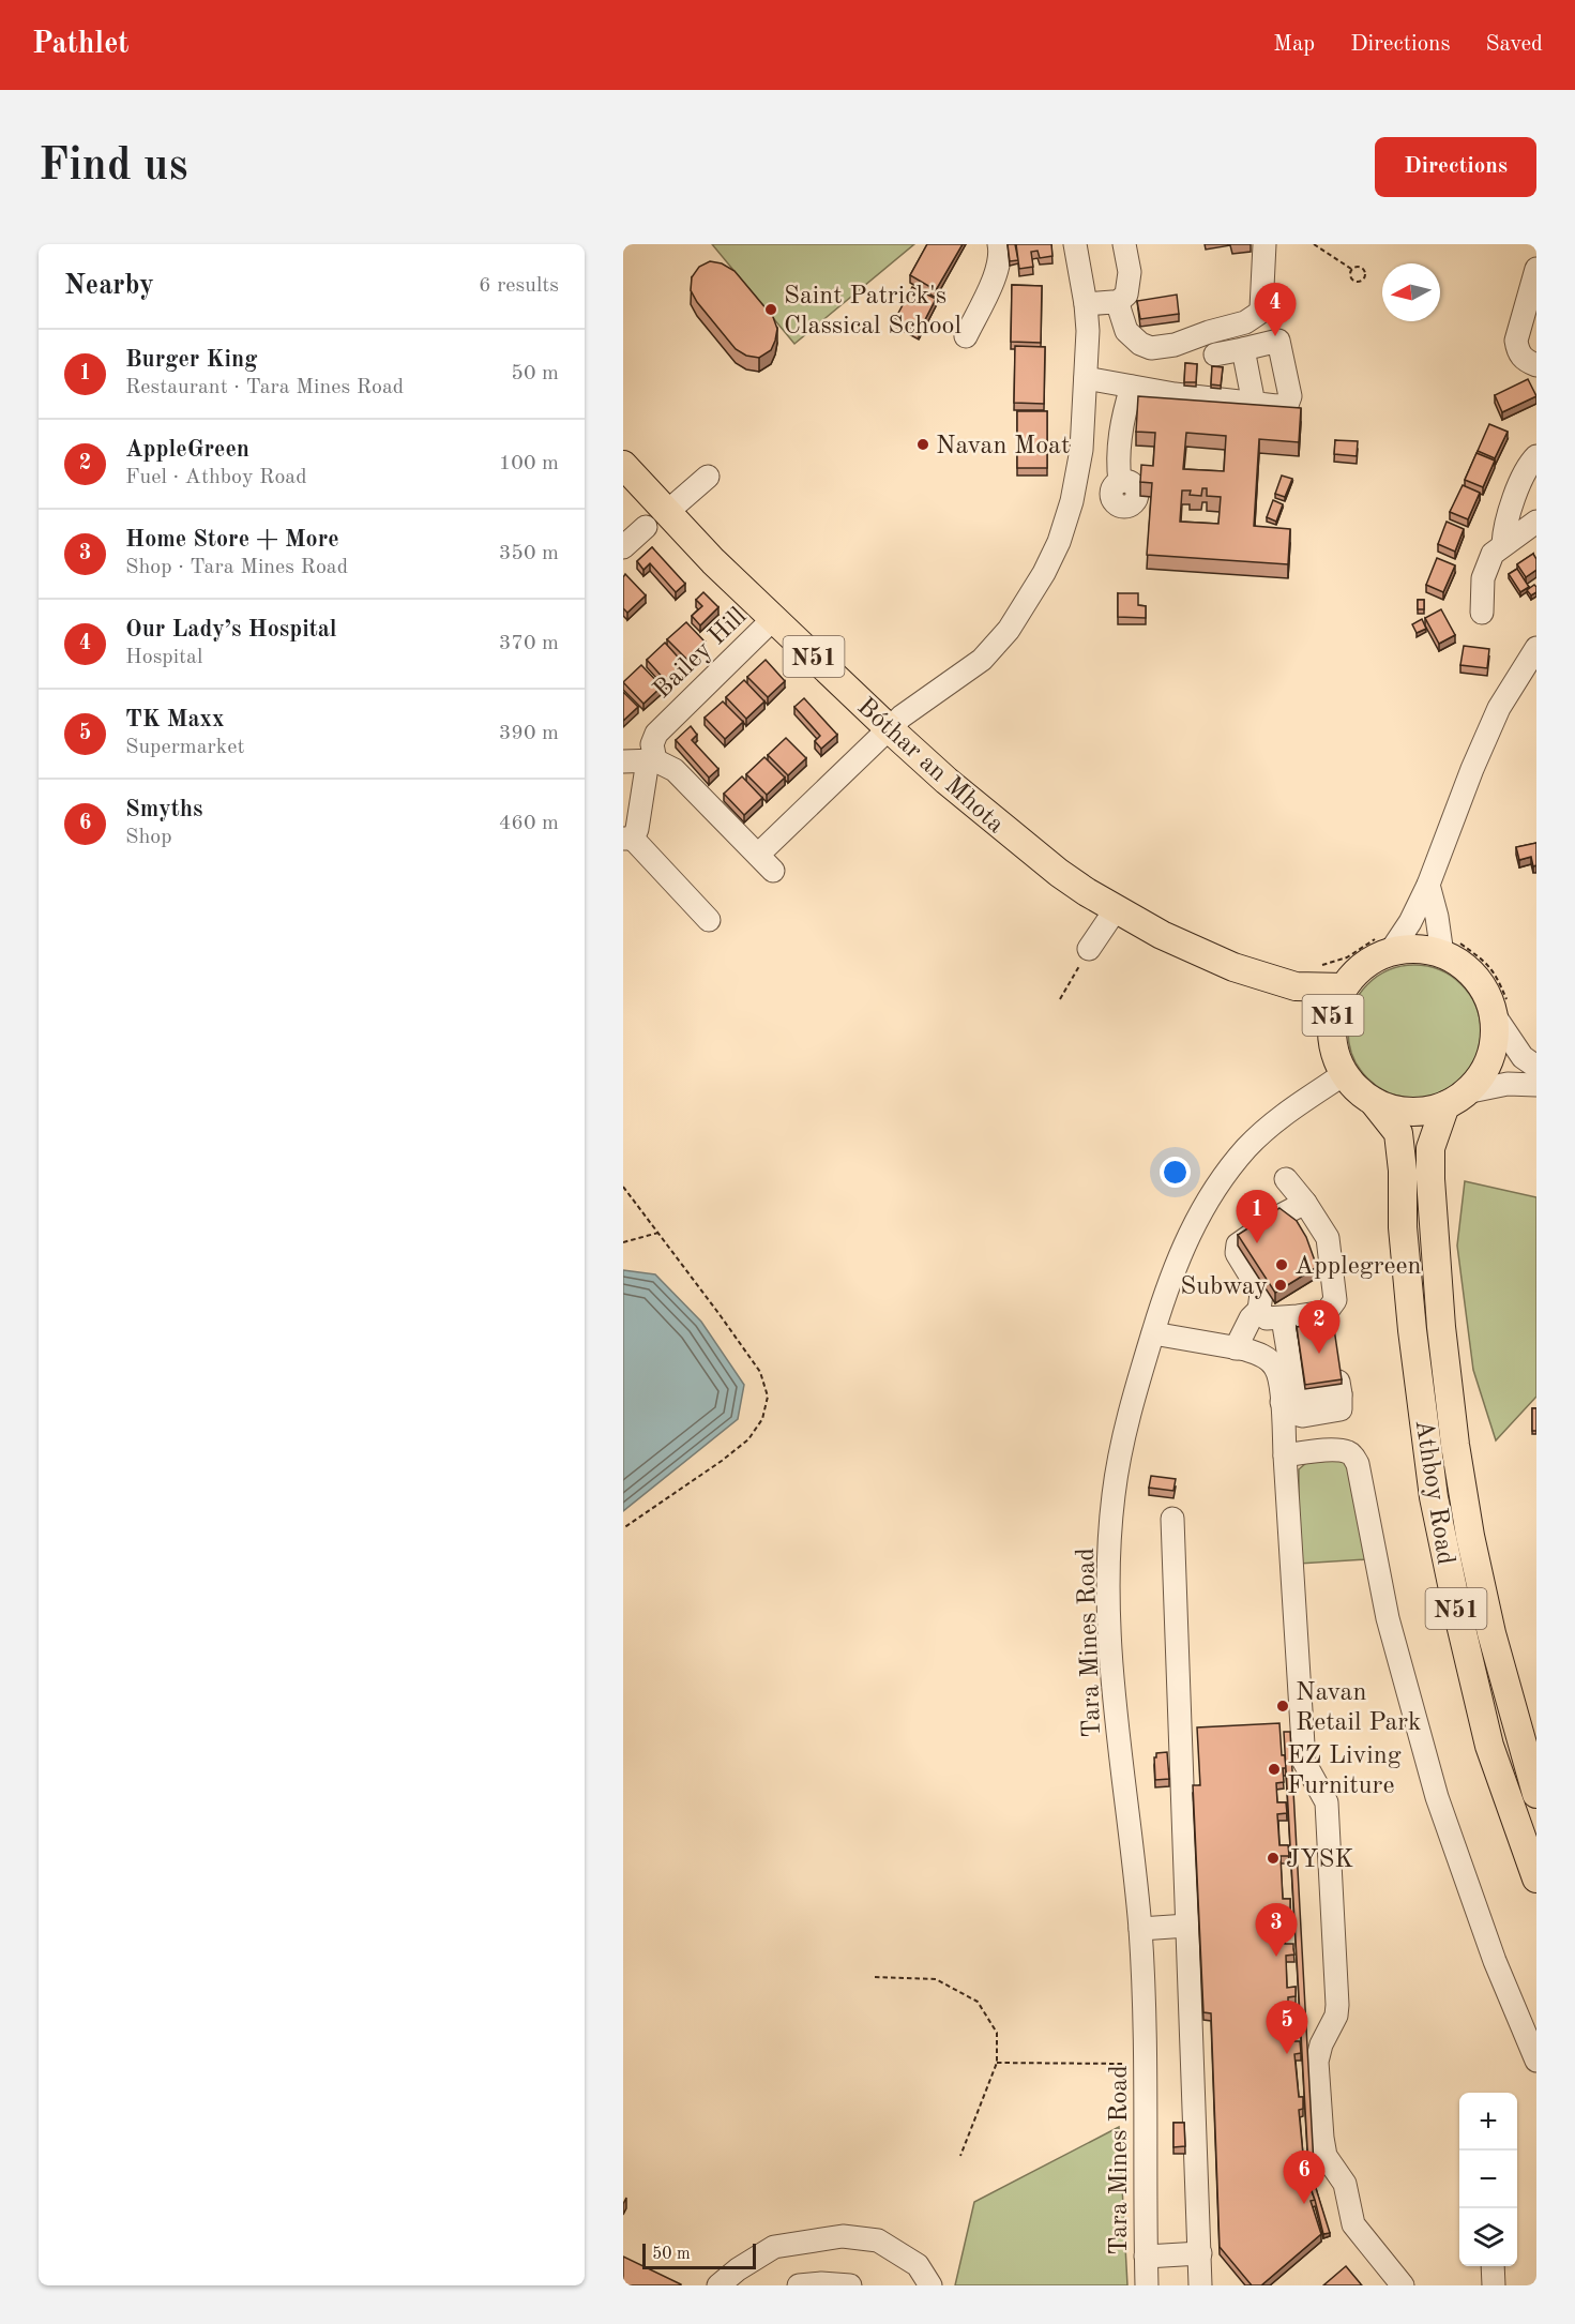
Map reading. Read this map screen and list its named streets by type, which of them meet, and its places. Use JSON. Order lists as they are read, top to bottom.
{
  "streets": {
    "main road": ["N51", "Bóthar an Mhota", "Athboy Road"],
    "street": ["Bailey Hill", "Tara Mines Road"]
  },
  "crossings": [
    ["Bailey Hill", "Bóthar an Mhota"],
    ["N51", "Bóthar an Mhota"],
    ["N51", "Athboy Road"],
    ["N51", "Tara Mines Road"],
    ["Bóthar an Mhota", "Athboy Road"],
    ["Bóthar an Mhota", "Tara Mines Road"],
    ["Athboy Road", "Tara Mines Road"]
  ],
  "places": [
    "Saint Patrick's Classical School",
    "Navan Moat",
    "Applegreen",
    "Subway",
    "Navan Retail Park",
    "EZ Living Furniture",
    "JYSK"
  ],
  "scale_bar": "50 m",
  "north": "left",
  "page": {
    "header": "Pathlet",
    "nav": ["Map", "Directions", "Saved"],
    "buttons": "Directions",
    "title": "Find us",
    "heading": ["Nearby", "6 results"],
    "pins": [
      "4",
      "1",
      "2",
      "3",
      "5",
      "6"
    ],
    "list": [
      {
        "mark": "1",
        "name": "Burger King",
        "note": "Restaurant · Tara Mines Road",
        "value": "50 m"
      },
      {
        "mark": "2",
        "name": "AppleGreen",
        "note": "Fuel · Athboy Road",
        "value": "100 m"
      },
      {
        "mark": "3",
        "name": "Home Store + More",
        "note": "Shop · Tara Mines Road",
        "value": "350 m"
      },
      {
        "mark": "4",
        "name": "Our Lady’s Hospital",
        "note": "Hospital",
        "value": "370 m"
      },
      {
        "mark": "5",
        "name": "TK Maxx",
        "note": "Supermarket",
        "value": "390 m"
      },
      {
        "mark": "6",
        "name": "Smyths",
        "note": "Shop",
        "value": "460 m"
      }
    ],
    "map_buttons": ["+", "−"],
    "scale": "50 m"
  }
}
